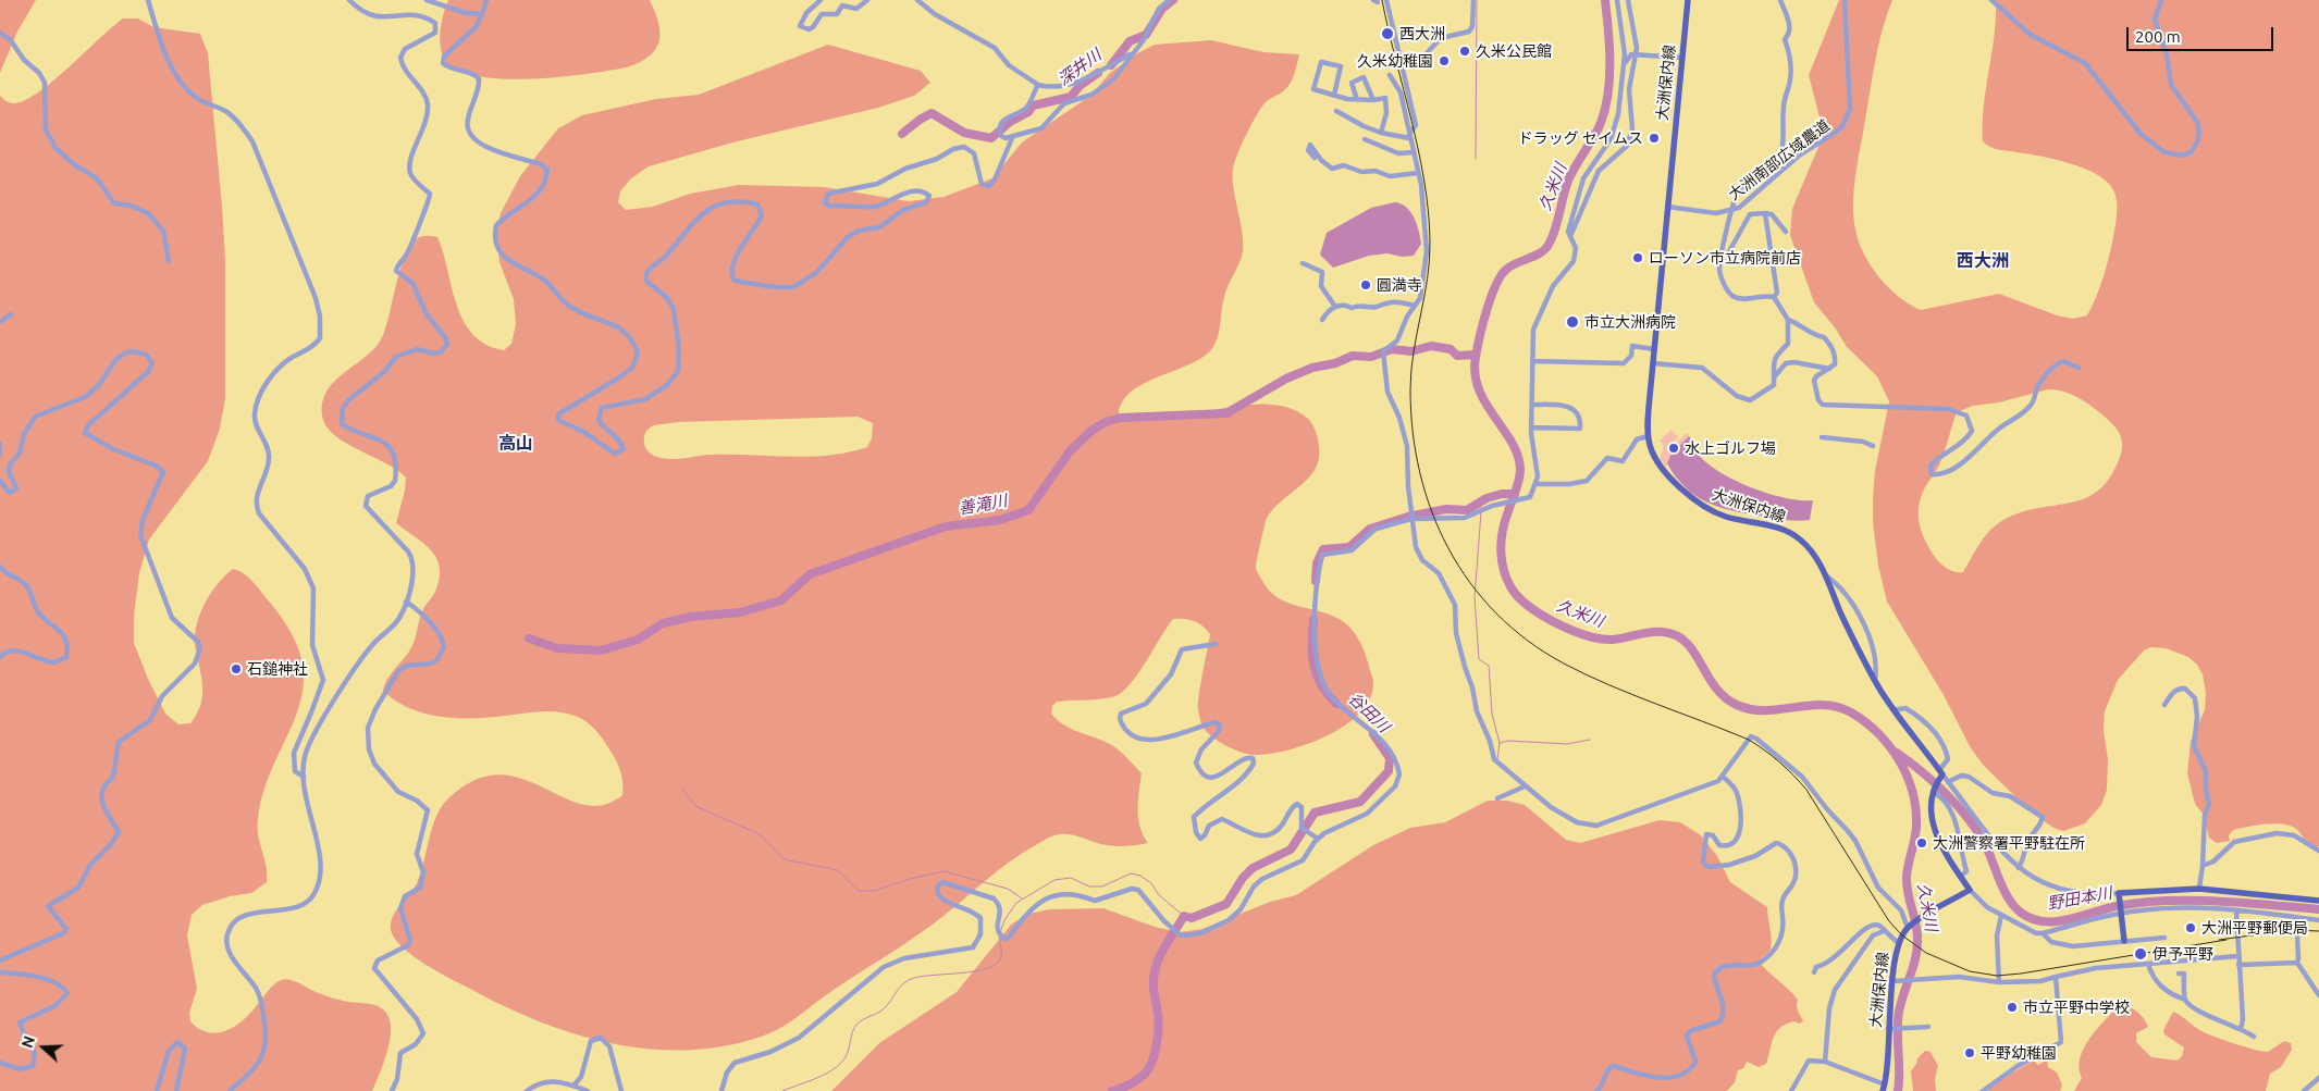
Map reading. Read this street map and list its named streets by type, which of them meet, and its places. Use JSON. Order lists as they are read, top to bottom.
{
  "streets": {
    "main road": ["大洲保内線"],
    "street": ["大洲南部広域農道"]
  },
  "crossings": [
    ["大洲保内線", "大洲南部広域農道"]
  ],
  "districts": ["西大洲", "高山"],
  "water": [
    "深井川",
    "久米川",
    "善滝川",
    "谷田川",
    "野田本川"
  ],
  "places": [
    "西大洲",
    "久米公民館",
    "久米幼稚園",
    "ドラッグ セイムス",
    "ローソン市立病院前店",
    "圓満寺",
    "市立大洲病院",
    "水上ゴルフ場",
    "石鎚神社",
    "大洲警察署平野駐在所",
    "大洲平野郵便局",
    "伊予平野",
    "市立平野中学校",
    "平野幼稚園"
  ],
  "scale_bar": "200 m",
  "north": "left"
}
